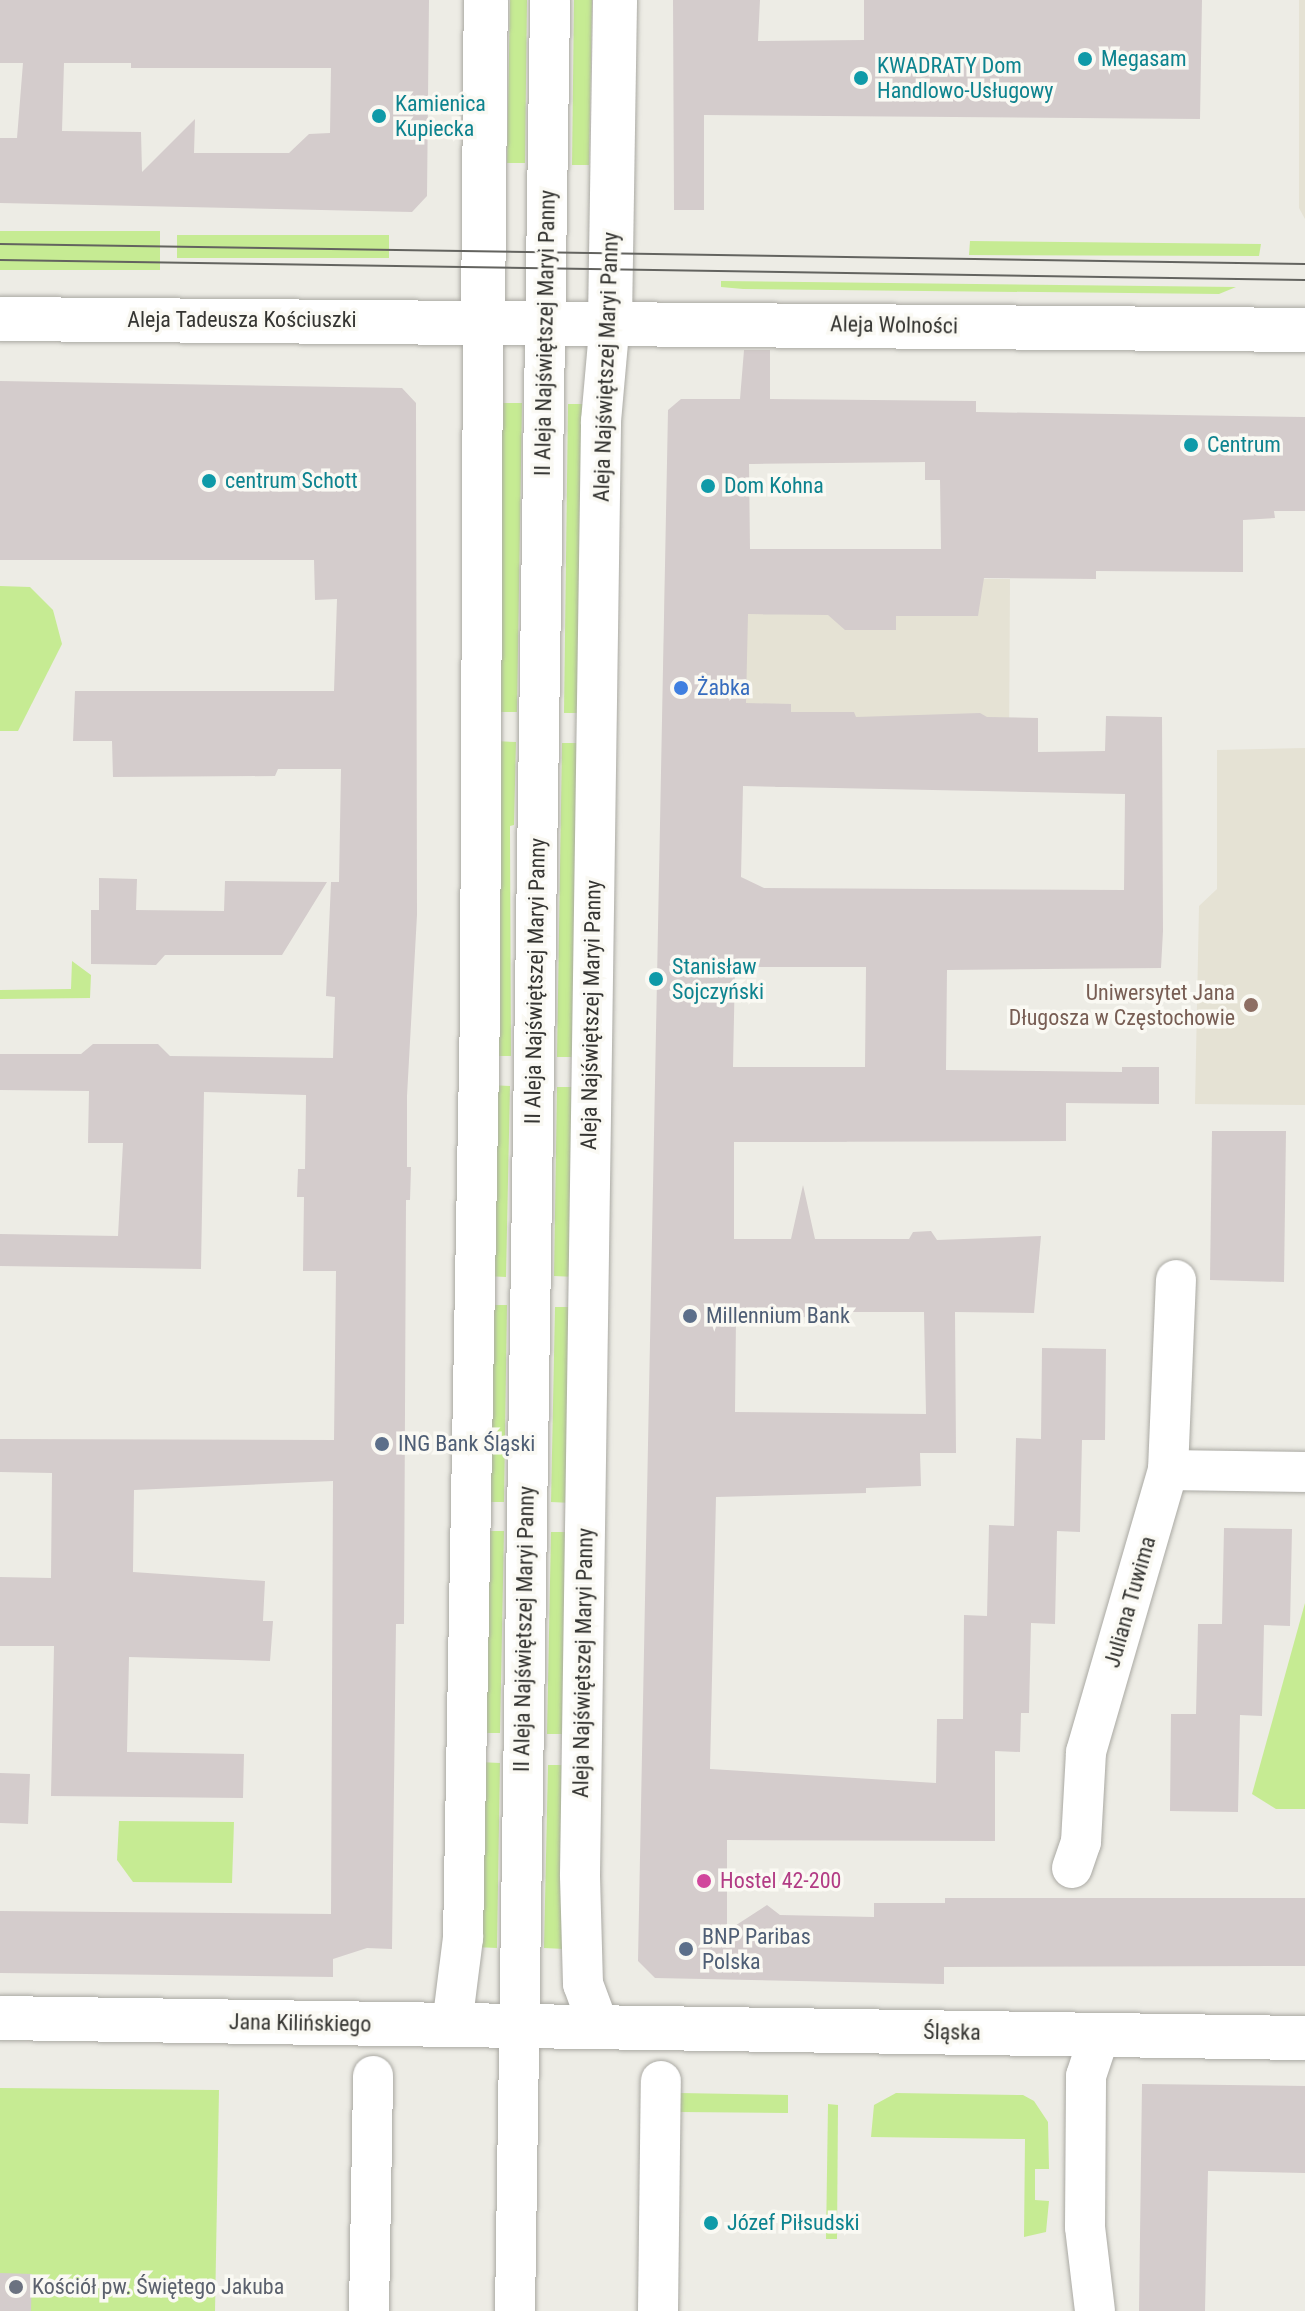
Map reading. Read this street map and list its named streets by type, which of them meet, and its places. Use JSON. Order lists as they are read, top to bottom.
{
  "streets": {
    "street": [
      "Aleja Tadeusza Kościuszki",
      "Aleja Wolności",
      "II Aleja Najświętszej Maryi Panny",
      "Aleja Najświętszej Maryi Panny",
      "Juliana Tuwima",
      "Jana Kilińskiego",
      "Śląska"
    ]
  },
  "crossings": [
    ["Aleja Tadeusza Kościuszki", "Aleja Wolności"],
    ["Aleja Wolności", "II Aleja Najświętszej Maryi Panny"],
    ["Aleja Wolności", "Aleja Najświętszej Maryi Panny"],
    ["II Aleja Najświętszej Maryi Panny", "Jana Kilińskiego"],
    ["Aleja Najświętszej Maryi Panny", "Jana Kilińskiego"],
    ["Aleja Najświętszej Maryi Panny", "Śląska"],
    ["Jana Kilińskiego", "Śląska"]
  ],
  "places": [
    "Megasam",
    "KWADRATY Dom Handlowo-Usługowy",
    "Kamienica Kupiecka",
    "Centrum",
    "centrum Schott",
    "Dom Kohna",
    "Żabka",
    "Stanisław Sojczyński",
    "Uniwersytet Jana Długosza w Częstochowie",
    "Millennium Bank",
    "ING Bank Śląski",
    "Hostel 42-200",
    "BNP Paribas Polska",
    "Józef Piłsudski",
    "Kościół pw. Świętego Jakuba"
  ]
}
